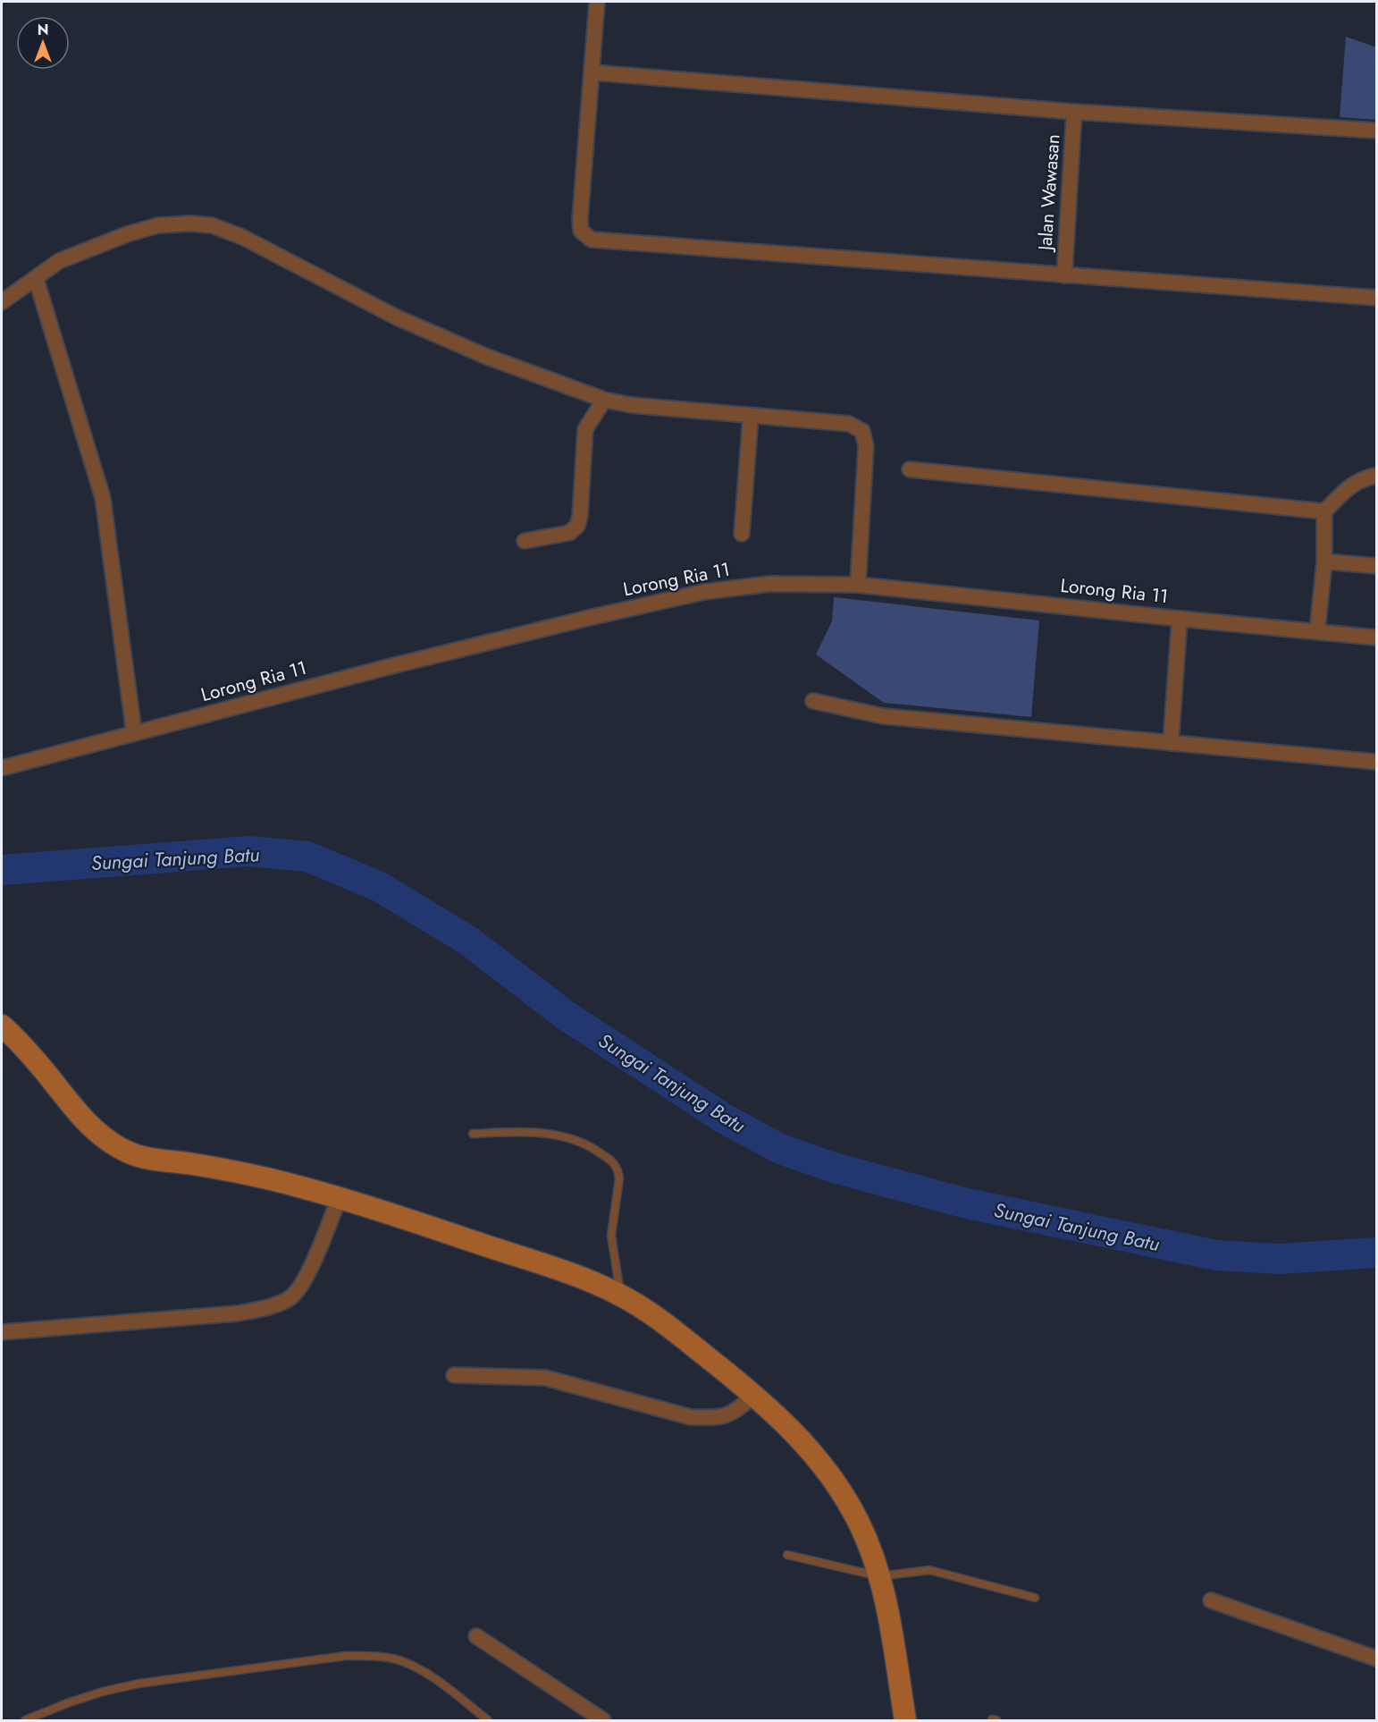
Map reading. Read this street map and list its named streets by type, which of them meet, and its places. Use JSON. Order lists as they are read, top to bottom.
{
  "streets": {
    "street": ["Jalan Wawasan", "Lorong Ria 11"]
  },
  "water": ["Sungai Tanjung Batu"],
  "north": "top"
}
